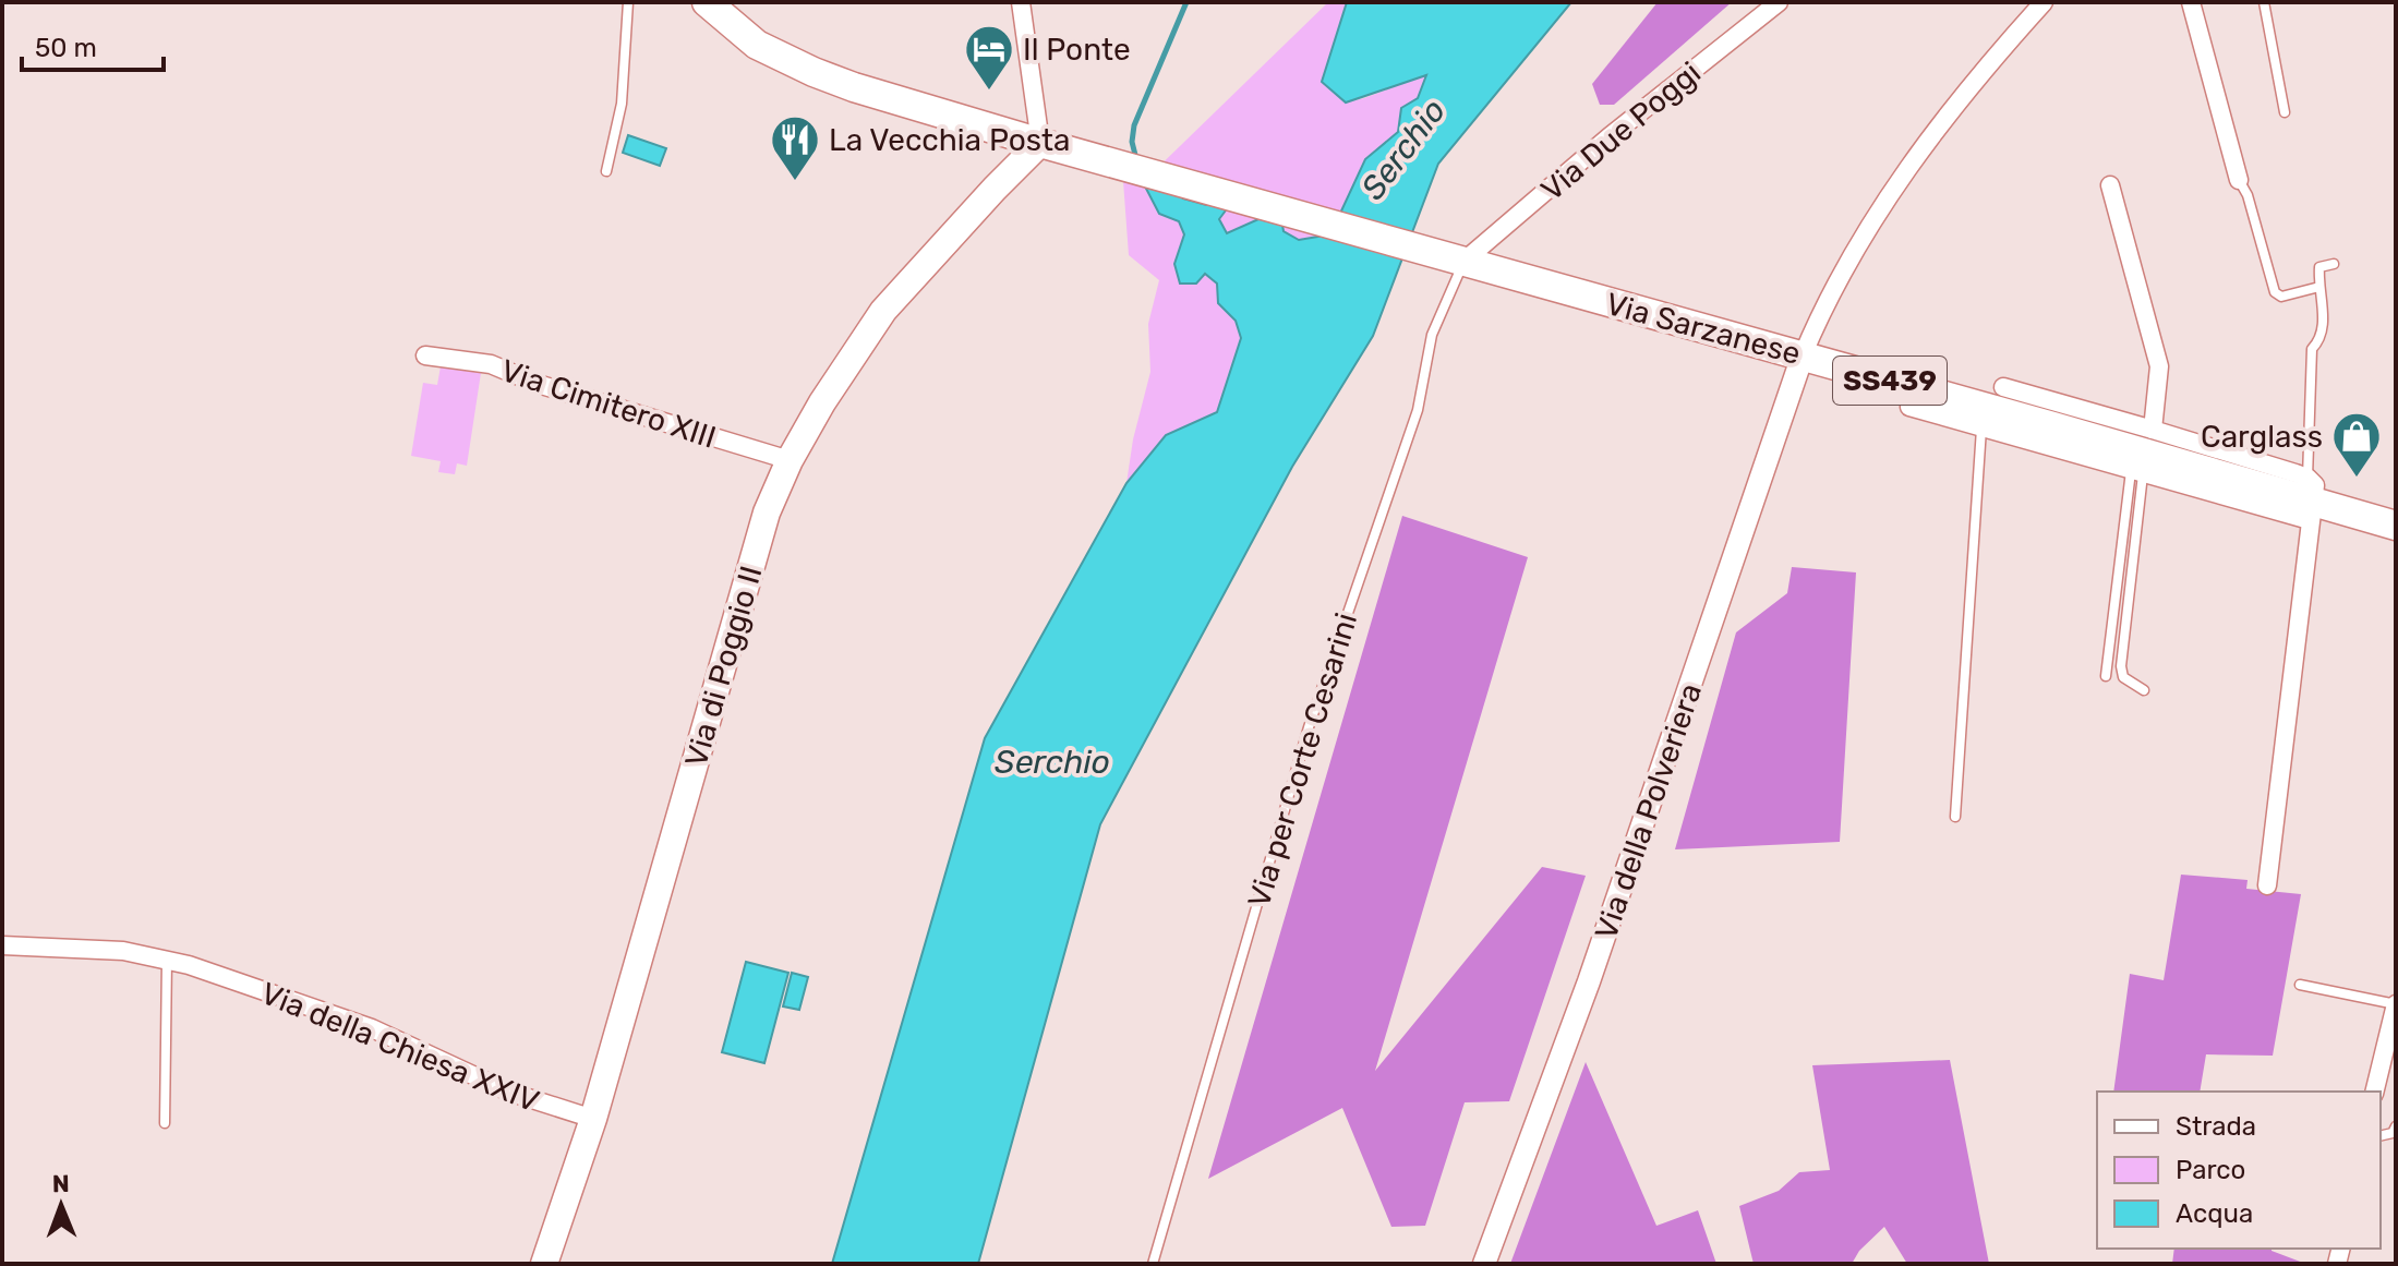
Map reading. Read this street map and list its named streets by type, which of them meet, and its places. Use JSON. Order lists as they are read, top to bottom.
{
  "streets": {
    "main road": ["Via Sarzanese", "SS439", "Via di Poggio II"],
    "street": [
      "Via Due Poggi",
      "Via Cimitero XIII",
      "Via della Polveriera",
      "Via della Chiesa XXIV"
    ],
    "lane": ["Via per Corte Cesarini"]
  },
  "crossings": [
    ["Via Due Poggi", "Via Sarzanese"],
    ["Via Due Poggi", "SS439"],
    ["Via Due Poggi", "Via per Corte Cesarini"],
    ["Via Sarzanese", "SS439"],
    ["Via Sarzanese", "Via per Corte Cesarini"],
    ["Via Sarzanese", "Via della Polveriera"],
    ["SS439", "Via di Poggio II"],
    ["SS439", "Via per Corte Cesarini"],
    ["Via Cimitero XIII", "Via di Poggio II"],
    ["Via di Poggio II", "Via della Chiesa XXIV"]
  ],
  "water": ["Serchio"],
  "places": {
    "hotel": ["Il Ponte"],
    "restaurant": ["La Vecchia Posta"],
    "shop": ["Carglass"]
  },
  "legend": ["Strada", "Parco", "Acqua"],
  "scale_bar": "50 m",
  "north": "top"
}
